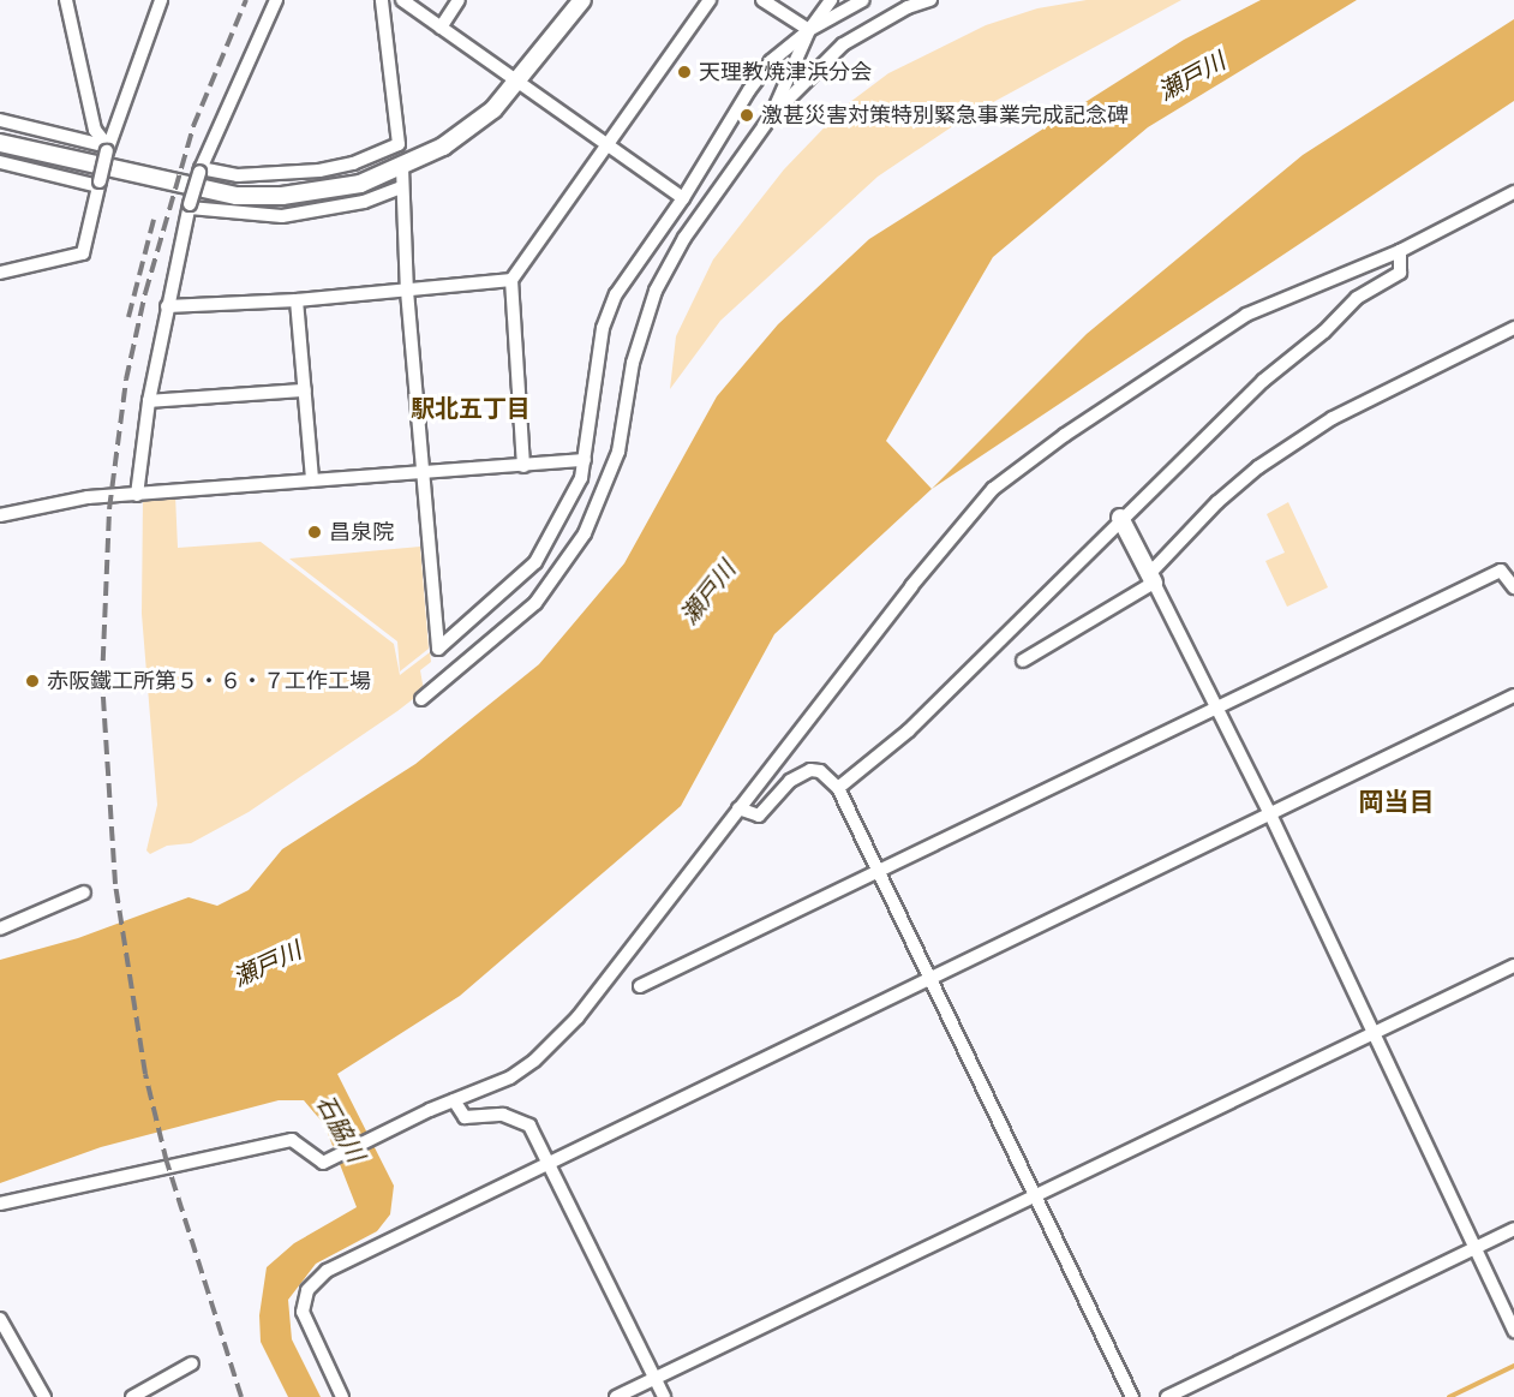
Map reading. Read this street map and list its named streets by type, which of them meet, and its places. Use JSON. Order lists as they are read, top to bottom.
{
  "districts": ["駅北五丁目", "岡当目"],
  "water": ["瀬戸川", "石脇川"],
  "places": [
    "天理教焼津浜分会",
    "激甚災害対策特別緊急事業完成記念碑",
    "昌泉院",
    "赤阪鐵工所第５・６・７工作工場"
  ]
}
